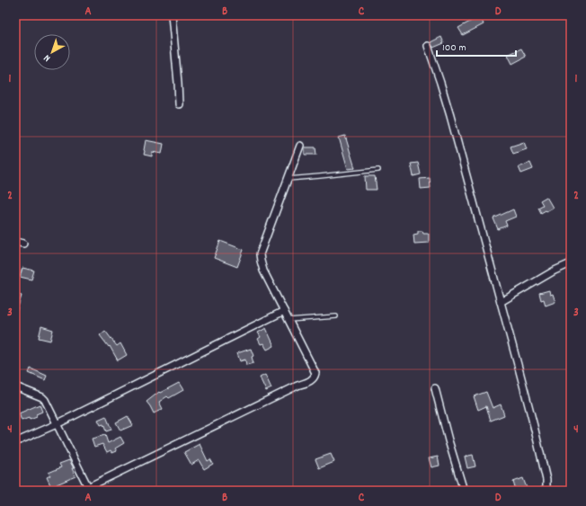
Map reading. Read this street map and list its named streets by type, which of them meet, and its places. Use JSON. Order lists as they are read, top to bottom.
{
  "scale_bar": "100 m",
  "north": "bottom left",
  "grid": {
    "columns": [
      "A",
      "B",
      "C",
      "D"
    ],
    "rows": [
      "1",
      "2",
      "3",
      "4"
    ]
  }
}
